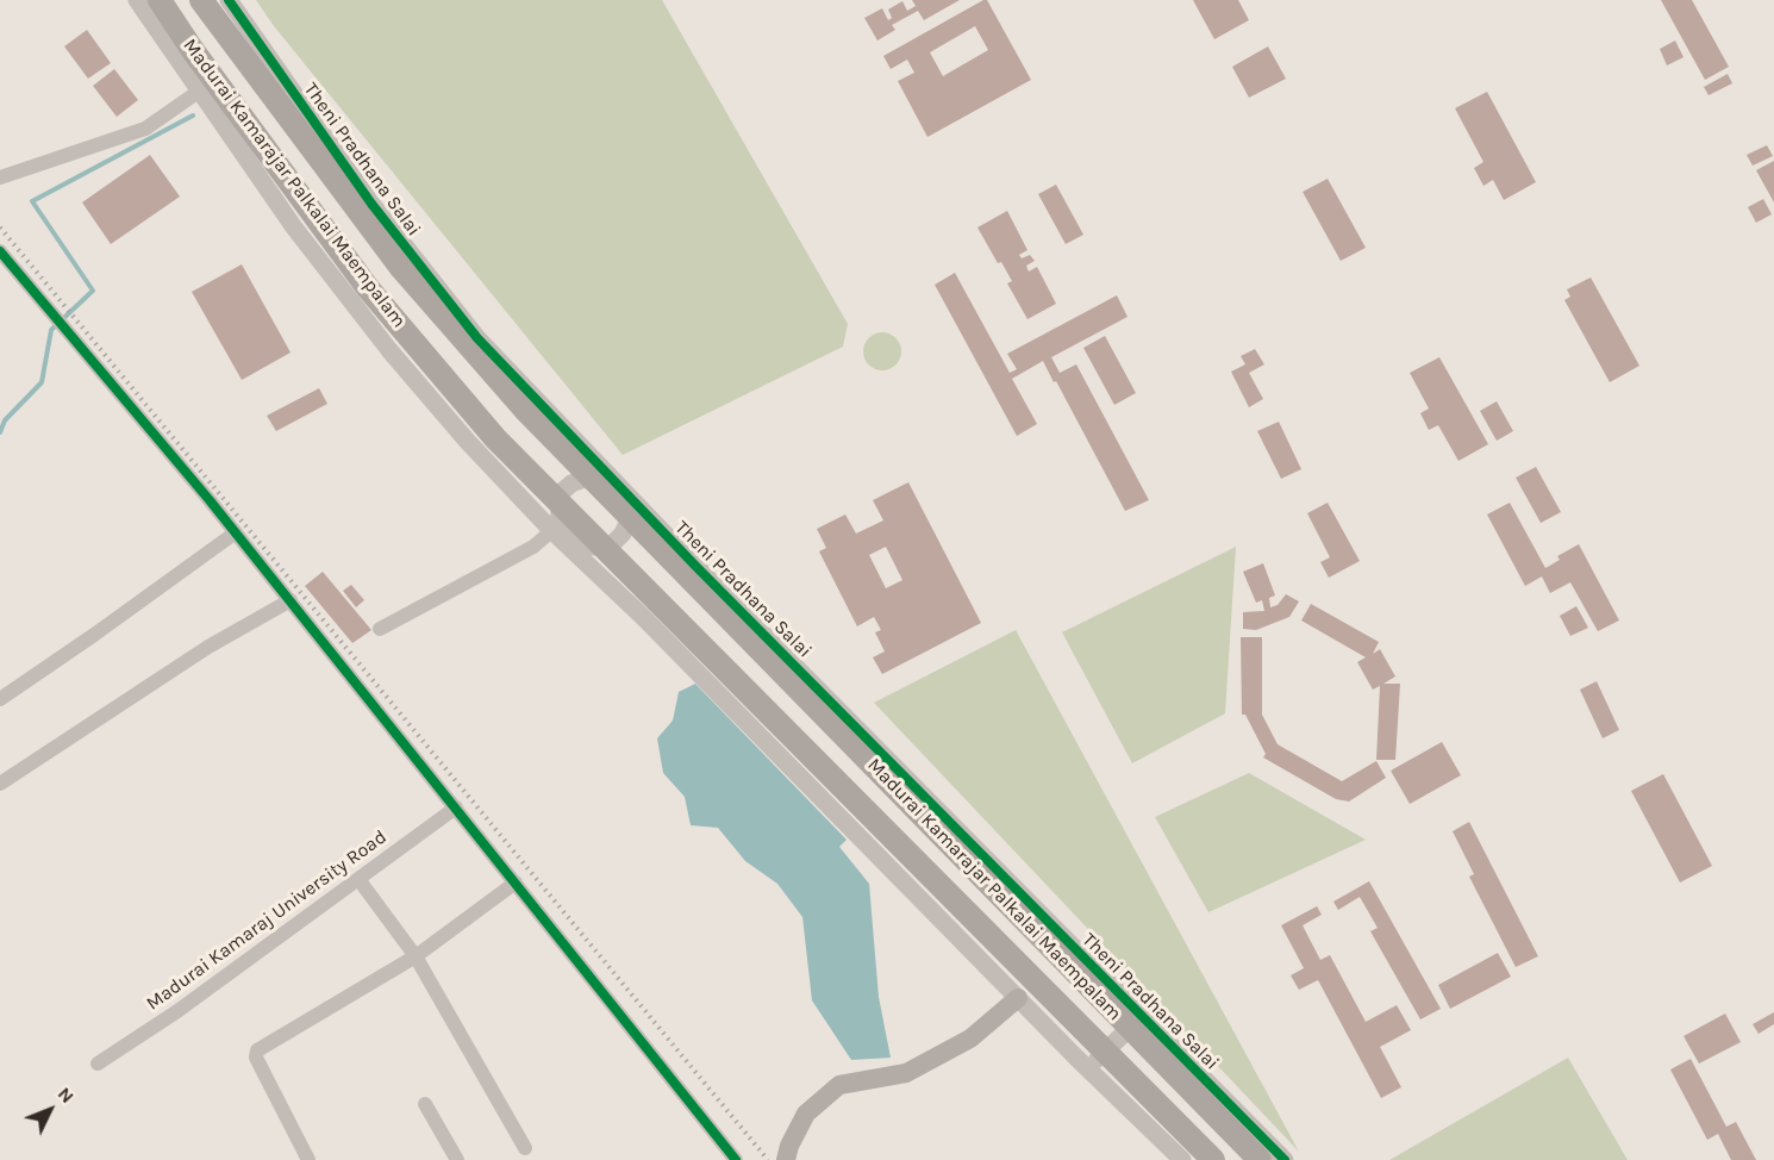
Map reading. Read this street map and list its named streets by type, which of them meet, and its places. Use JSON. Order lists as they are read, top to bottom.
{
  "streets": {
    "highway": ["Madurai Kamarajar Palkalai Maempalam"],
    "street": ["Theni Pradhana Salai", "Madurai Kamaraj University Road"]
  },
  "north": "top right"
}
